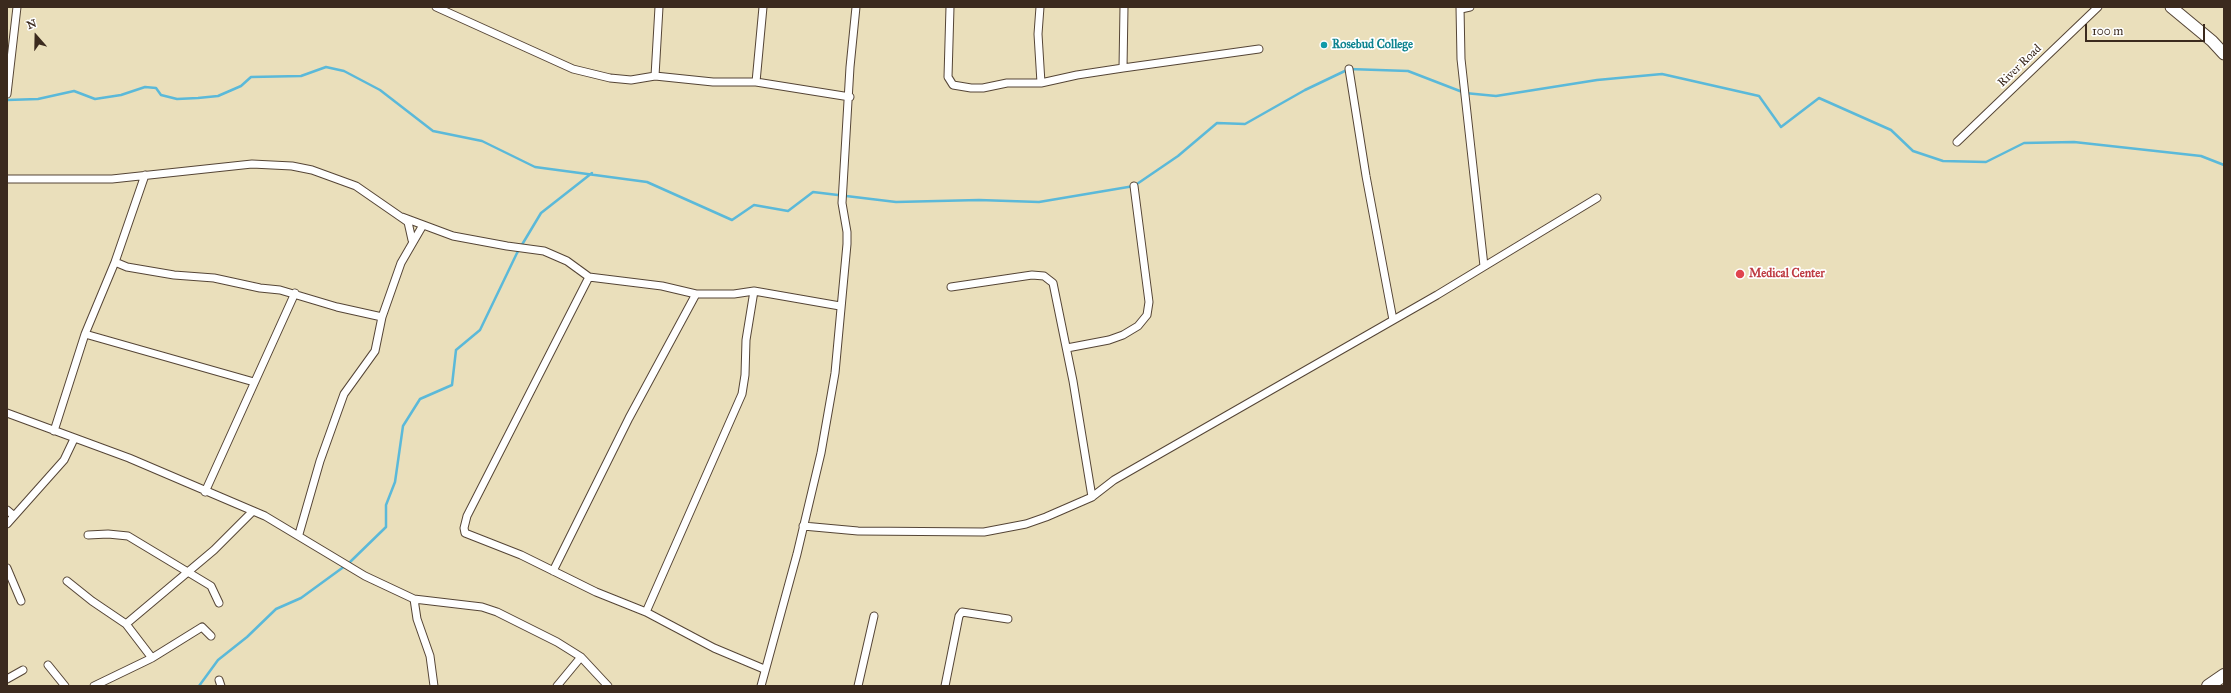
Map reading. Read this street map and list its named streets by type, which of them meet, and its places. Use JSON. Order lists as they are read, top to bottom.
{
  "streets": {
    "street": ["River Road"]
  },
  "places": ["Rosebud College", "Medical Center"],
  "scale_bar": "100 m",
  "north": "top"
}
